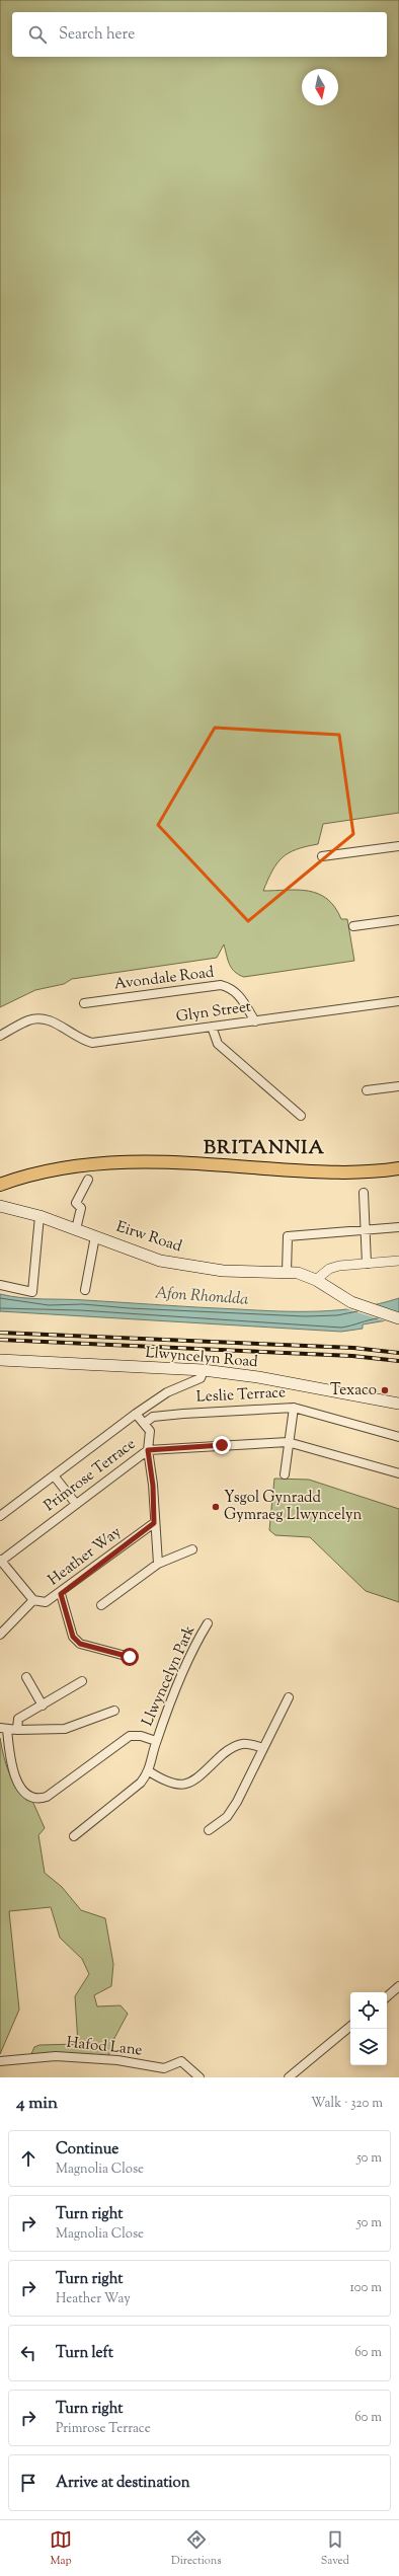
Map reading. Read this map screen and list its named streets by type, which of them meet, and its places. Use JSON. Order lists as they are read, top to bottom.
{
  "streets": {
    "main road": ["Eirw Road", "Llwyncelyn Road"],
    "street": [
      "Avondale Road",
      "Glyn Street",
      "Leslie Terrace",
      "Primrose Terrace",
      "Heather Way",
      "Llwyncelyn Park",
      "Hafod Lane"
    ]
  },
  "crossings": [
    ["Avondale Road", "Glyn Street"]
  ],
  "districts": ["BRITANNIA"],
  "water": ["Afon Rhondda"],
  "places": ["Texaco", "Ysgol Gynradd Gymraeg Llwyncelyn"],
  "north": "bottom",
  "page": {
    "search": "Search here",
    "heading": ["4 min", "Walk · 320 m"],
    "list": [
      ["Continue", "Magnolia Close", "50 m"],
      ["Turn right", "Magnolia Close", "50 m"],
      ["Turn right", "Heather Way", "100 m"],
      ["Turn left", "60 m"],
      ["Turn right", "Primrose Terrace", "60 m"],
      "Arrive at destination"
    ],
    "nav": ["Map", "Directions", "Saved"]
  }
}
